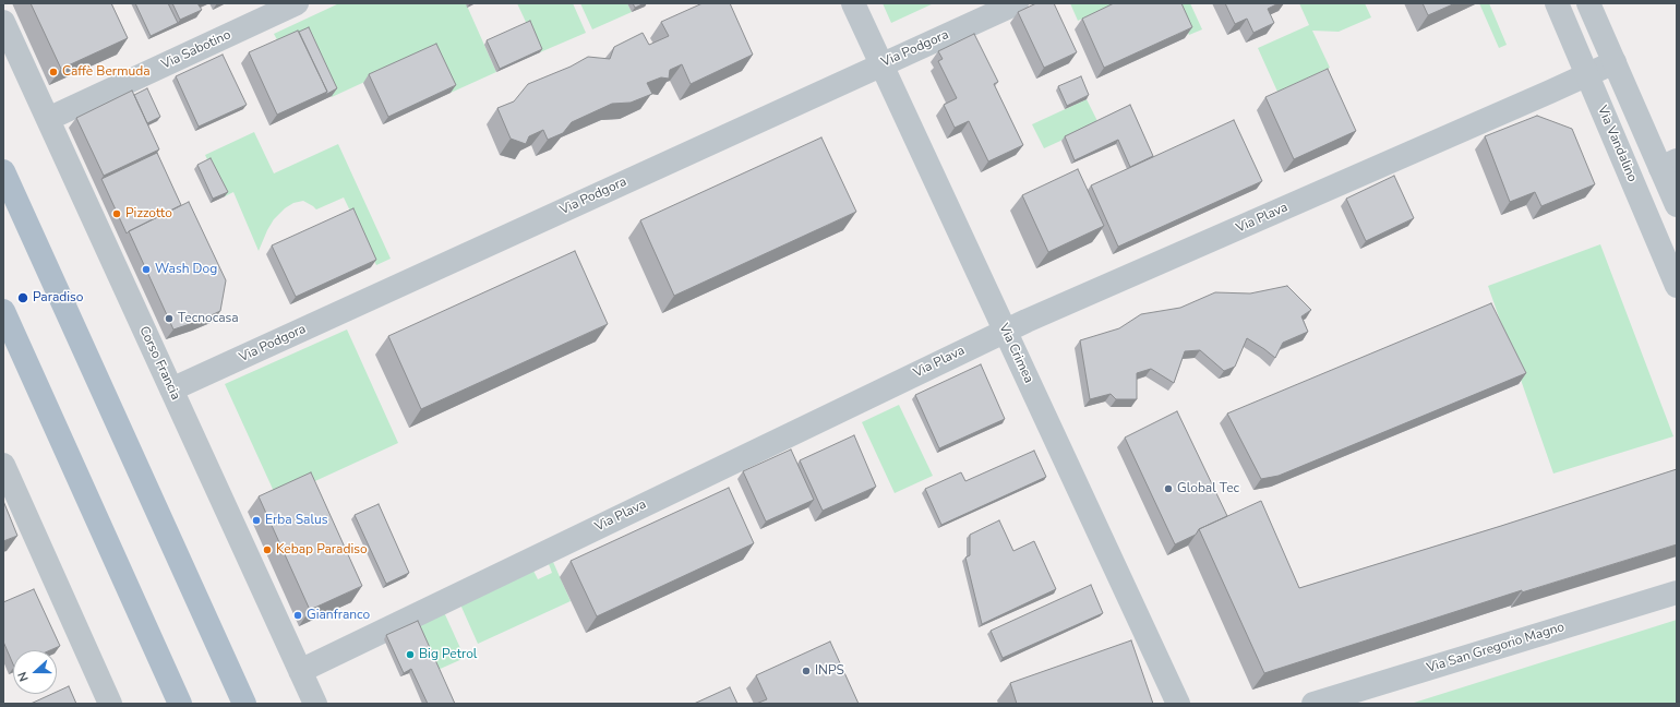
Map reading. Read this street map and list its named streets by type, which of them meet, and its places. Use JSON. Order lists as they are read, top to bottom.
{
  "streets": {
    "street": [
      "Via Podgora",
      "Via Sabotino",
      "Via Vandalino",
      "Via Plava",
      "Via Crimea",
      "Corso Francia",
      "Via San Gregorio Magno"
    ]
  },
  "crossings": [
    ["Via Podgora", "Via Crimea"],
    ["Via Podgora", "Corso Francia"],
    ["Via Sabotino", "Corso Francia"],
    ["Via Vandalino", "Via Plava"],
    ["Via Plava", "Via Crimea"],
    ["Via Plava", "Corso Francia"]
  ],
  "places": [
    "Caffè Bermuda",
    "Pizzotto",
    "Wash Dog",
    "Paradiso",
    "Tecnocasa",
    "Global Tec",
    "Erba Salus",
    "Kebap Paradiso",
    "Gianfranco",
    "Big Petrol",
    "INPS"
  ],
  "north": "left"
}
